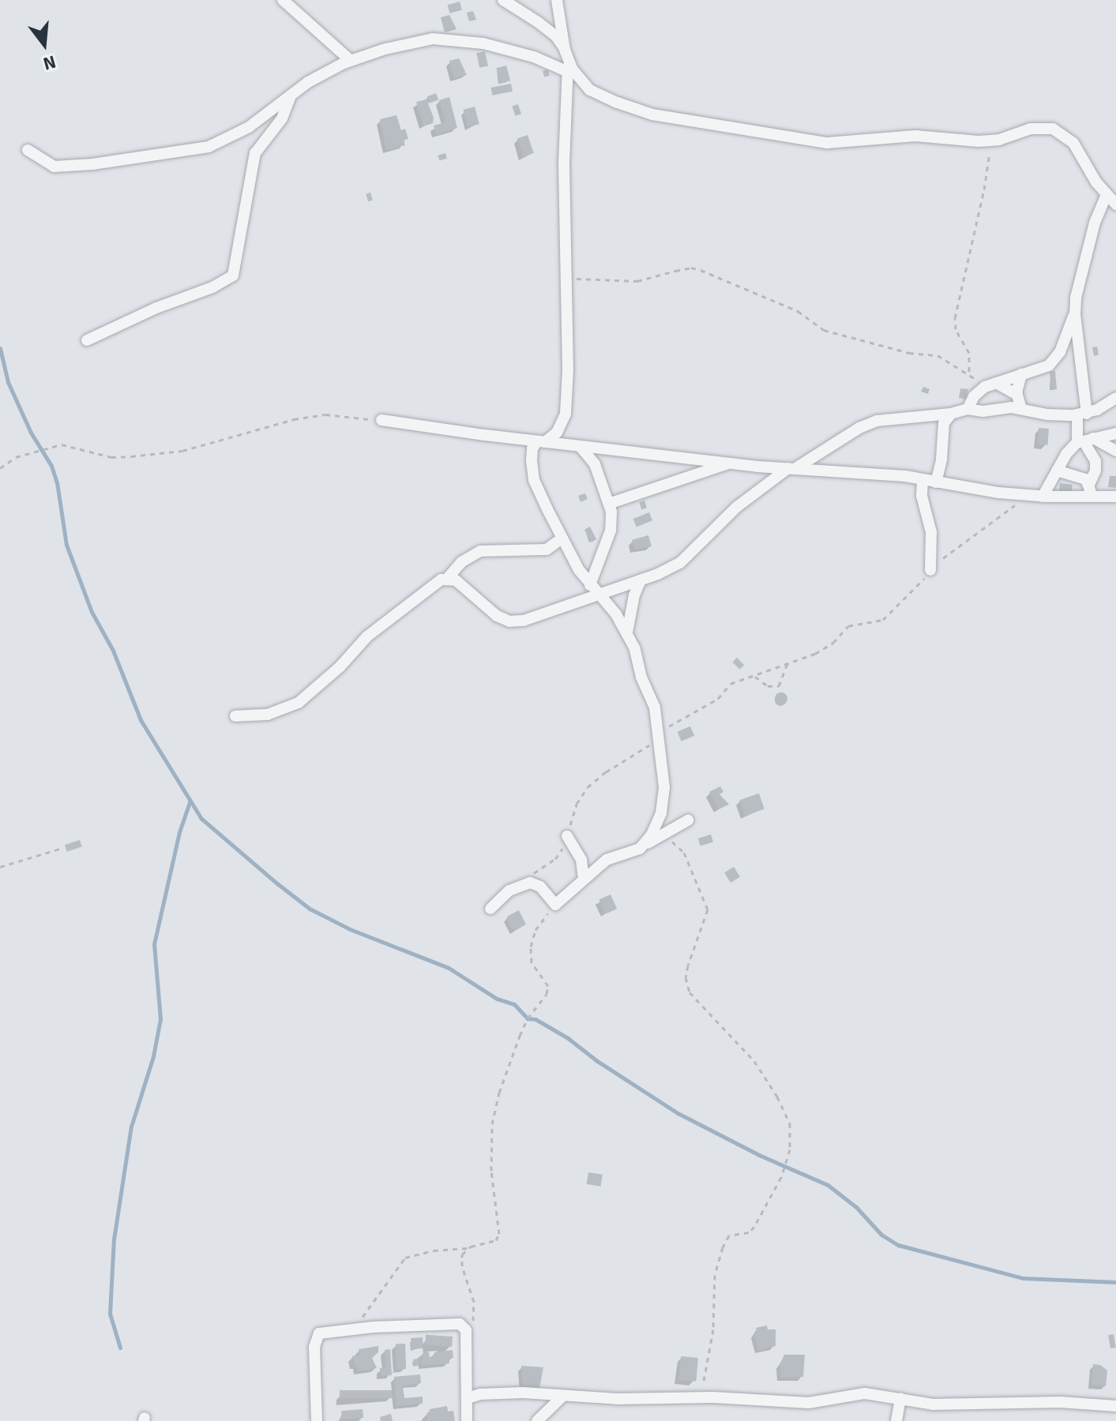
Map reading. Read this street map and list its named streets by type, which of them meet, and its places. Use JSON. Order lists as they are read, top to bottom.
{
  "north": "bottom"
}
